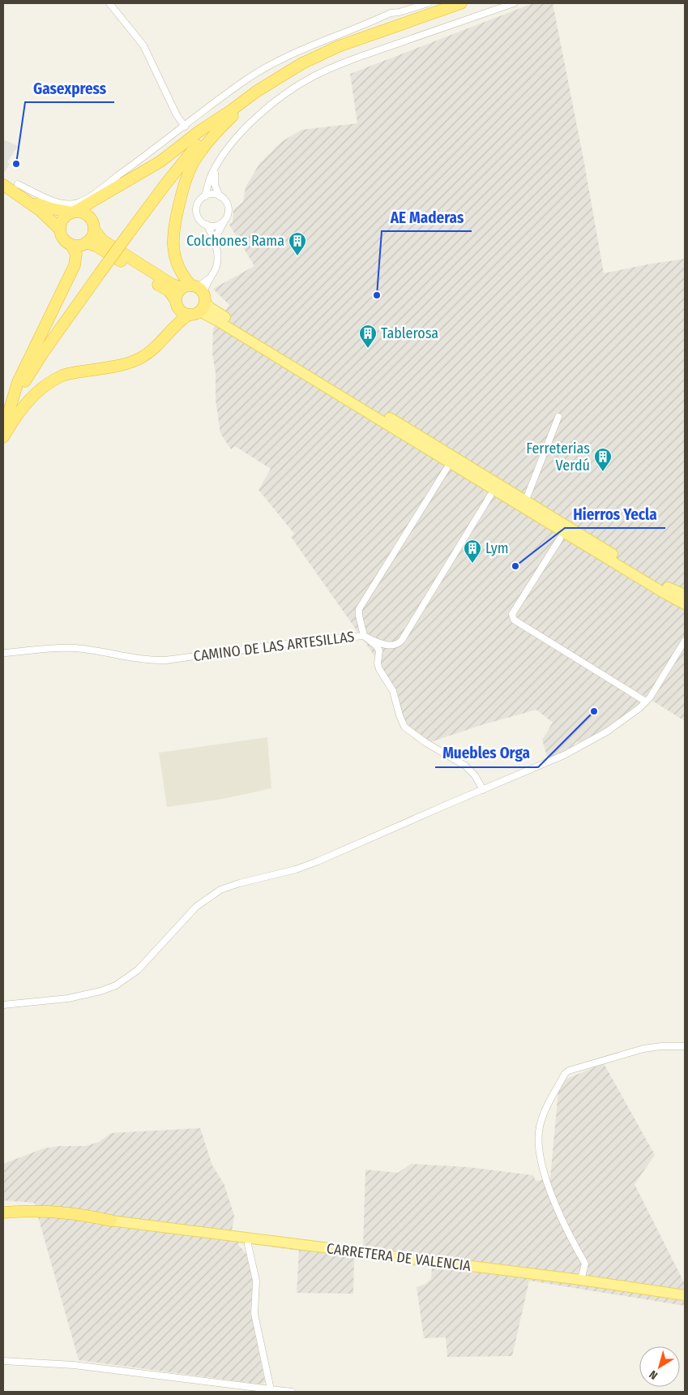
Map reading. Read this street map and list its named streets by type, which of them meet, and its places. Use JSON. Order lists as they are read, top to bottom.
{
  "streets": {
    "main road": ["CARRETERA DE VALENCIA"],
    "street": ["CAMINO DE LAS ARTESILLAS"]
  },
  "places": {
    "other": [
      "Gasexpress",
      "AE Maderas",
      "Hierros Yecla",
      "Muebles Orga"
    ],
    "building": [
      "Colchones Rama",
      "Tablerosa",
      "Ferreterias Verdú",
      "Lym"
    ]
  },
  "north": "bottom left"
}
